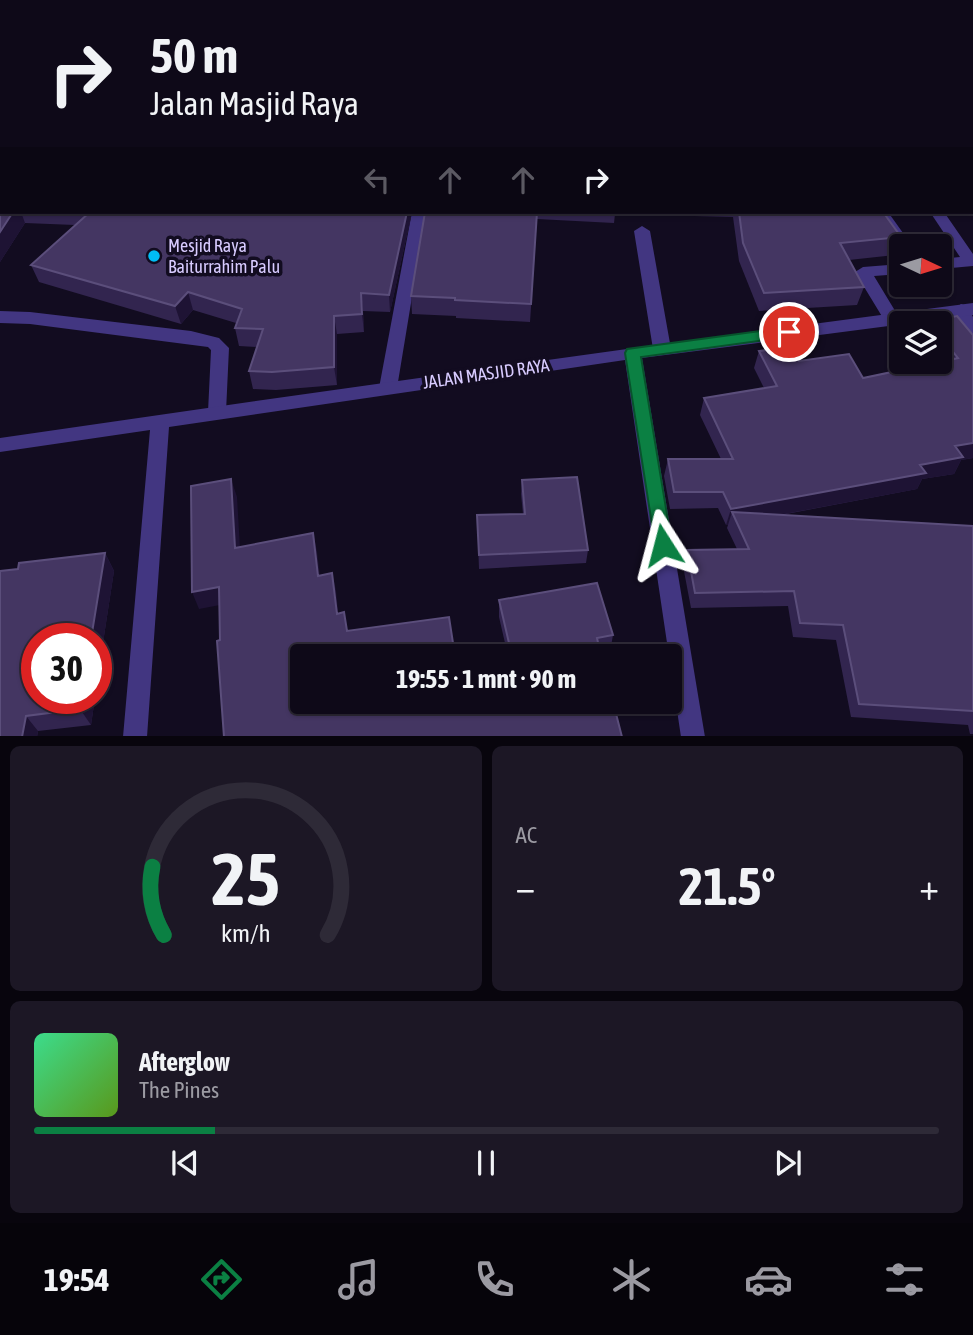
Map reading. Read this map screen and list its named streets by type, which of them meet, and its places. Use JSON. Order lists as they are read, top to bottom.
{
  "streets": {
    "street": ["JALAN MASJID RAYA"]
  },
  "places": ["Mesjid Raya Baiturrahim Palu"],
  "north": "right",
  "page": {
    "turn": ["50 m", "Jalan Masjid Raya"],
    "limit": "30",
    "trip": "19:55 · 1 mnt · 90 m",
    "tile": "AC",
    "heat": ["−", "21.5°", "+"],
    "song": ["Afterglow", "The Pines"],
    "tabs": "19:54",
    "gauge": ["25", "km/h"]
  }
}
